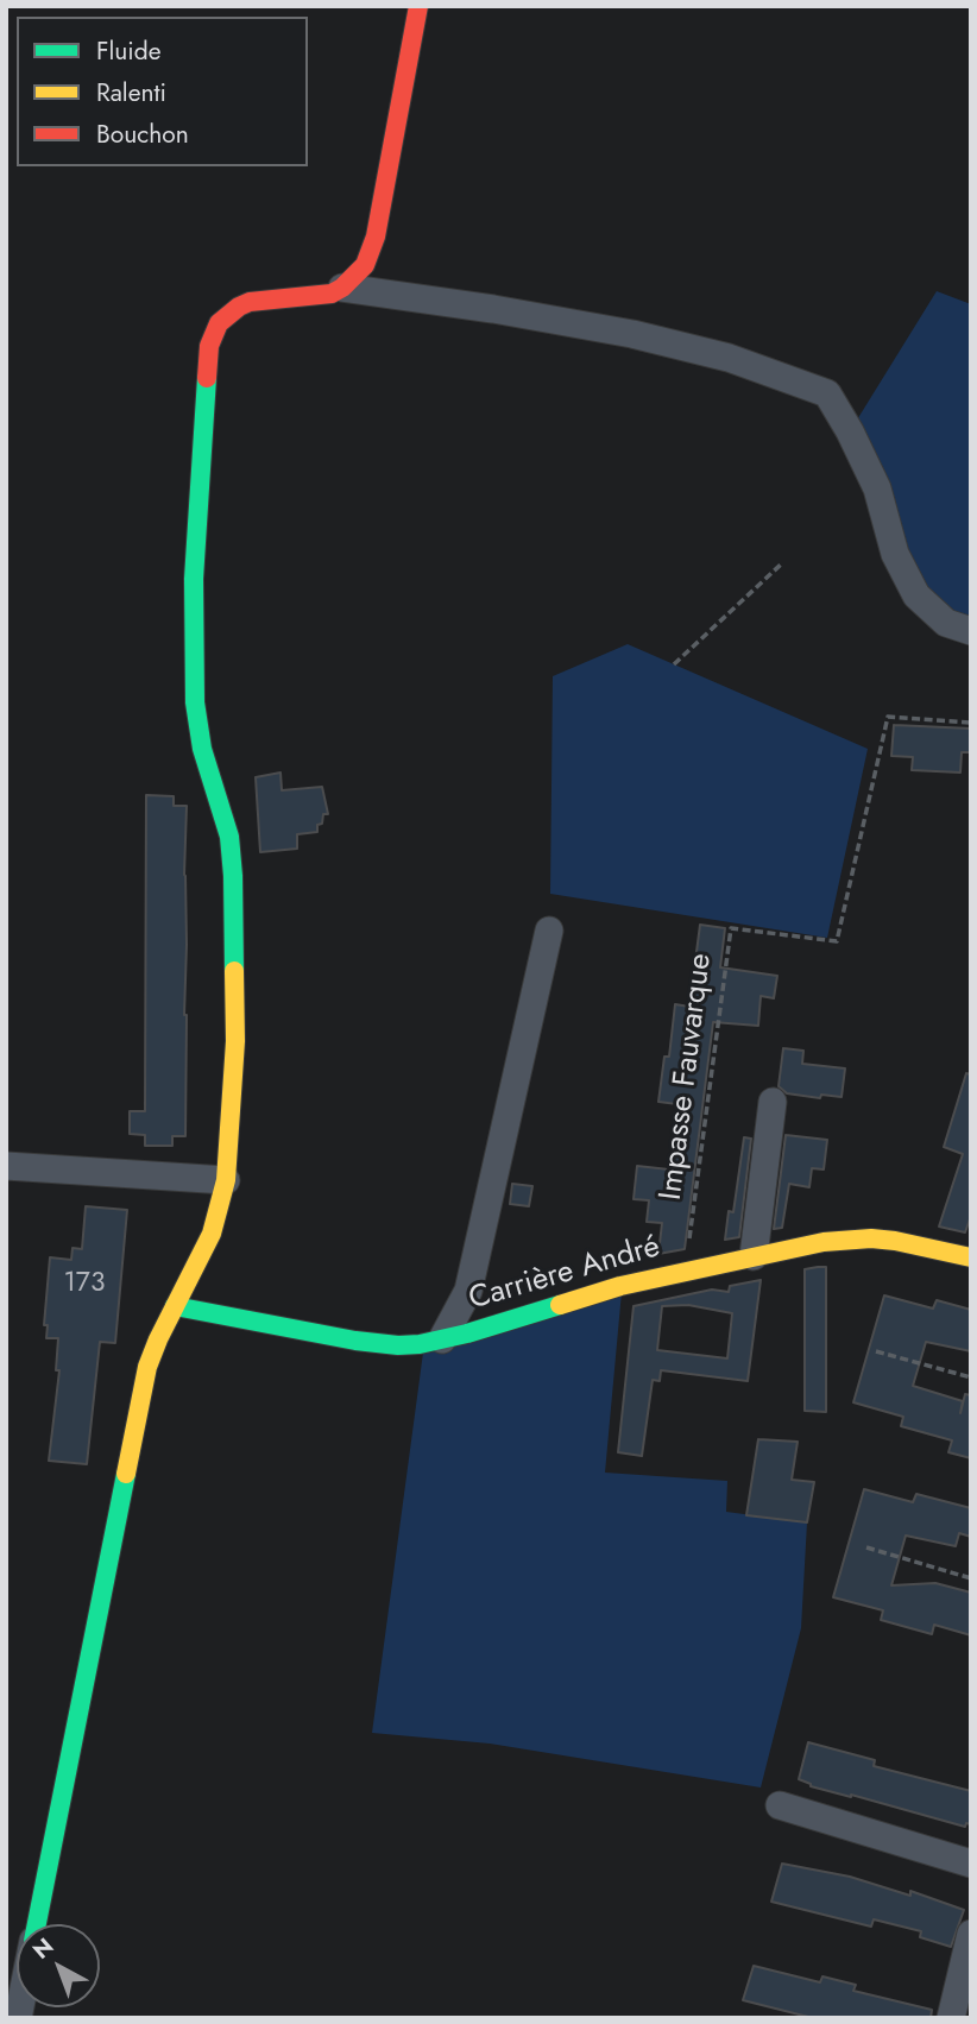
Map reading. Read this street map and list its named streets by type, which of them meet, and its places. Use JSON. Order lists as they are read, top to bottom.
{
  "streets": {
    "street": ["Carrière André"],
    "path": ["Impasse Fauvarque"]
  },
  "crossings": [
    ["Impasse Fauvarque", "Carrière André"]
  ],
  "house_numbers": ["173"],
  "legend": ["Fluide", "Ralenti", "Bouchon"],
  "north": "top left"
}
